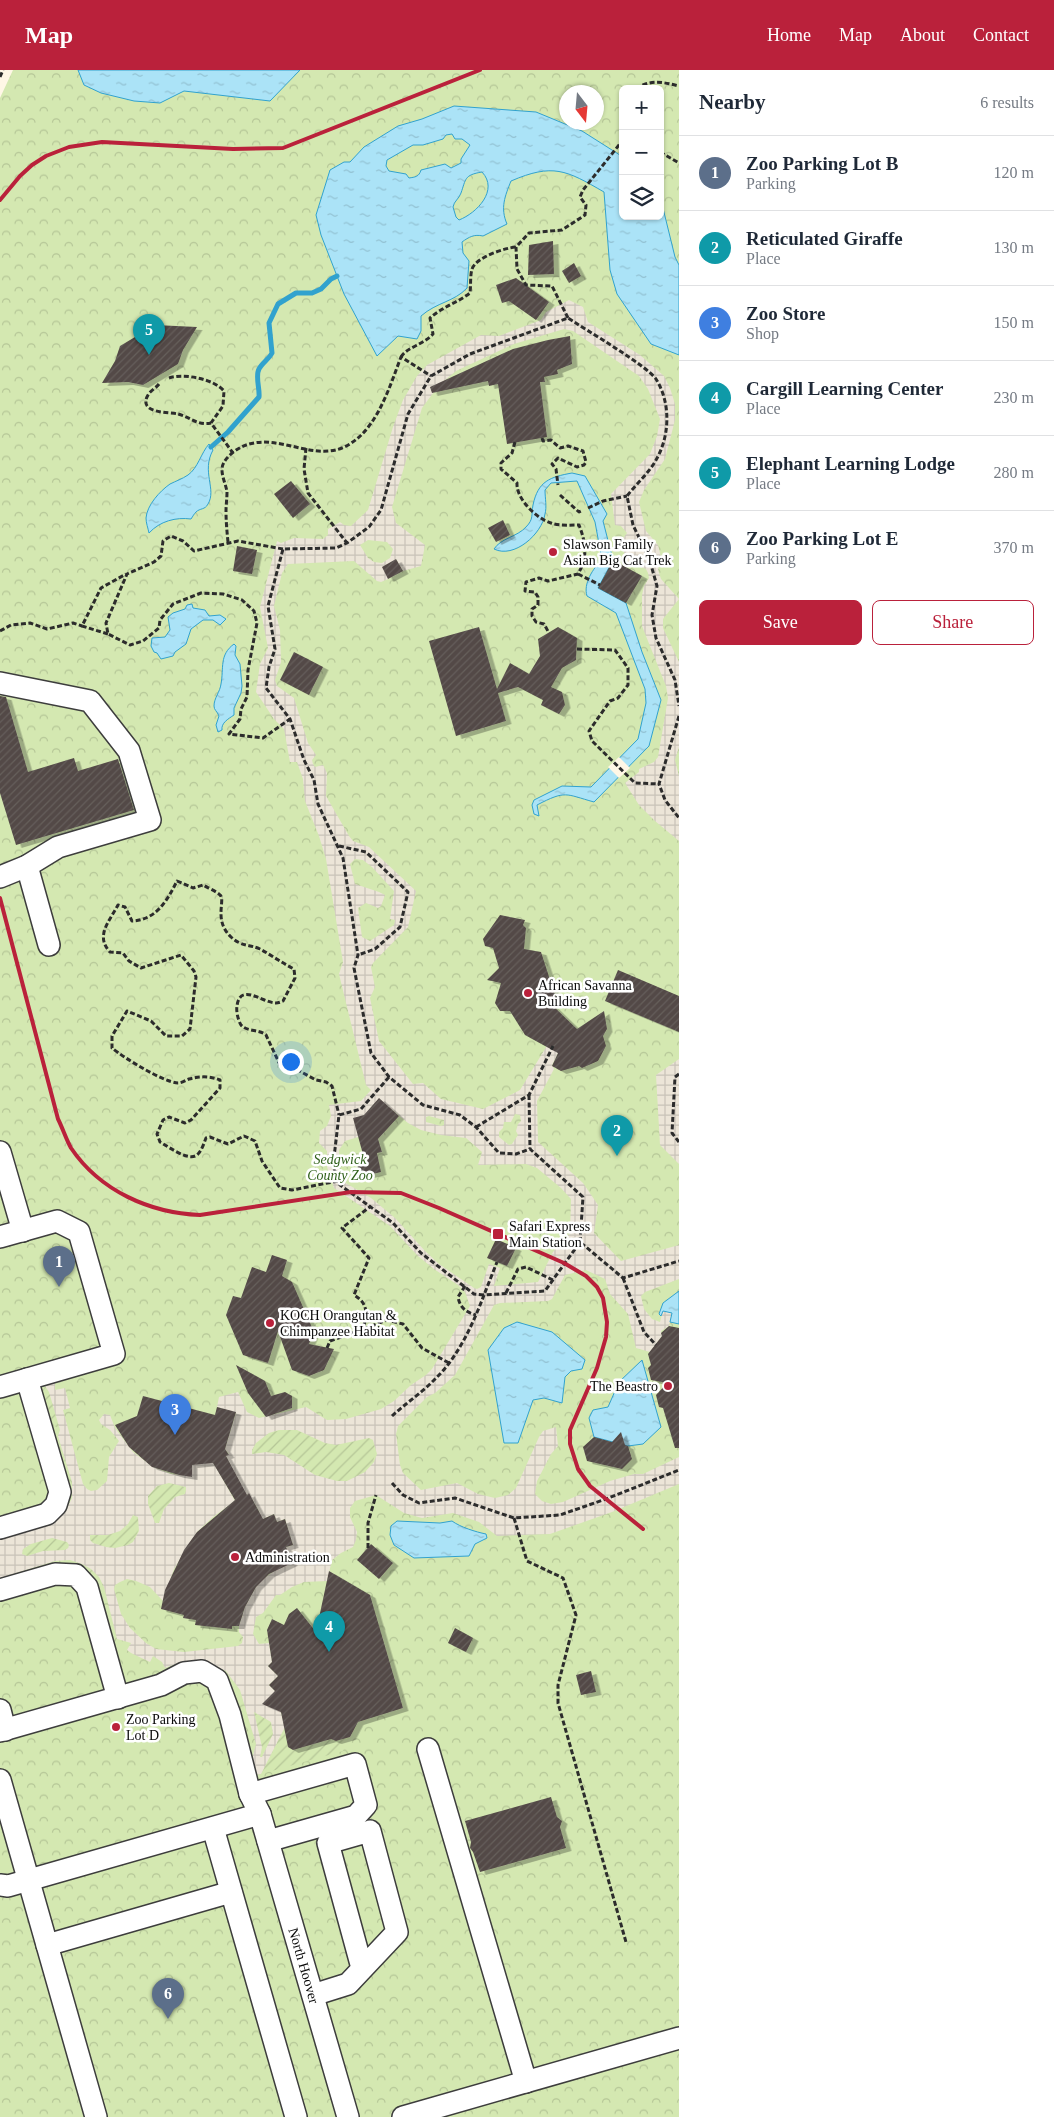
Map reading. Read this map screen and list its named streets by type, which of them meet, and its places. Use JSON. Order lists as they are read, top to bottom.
{
  "streets": {
    "lane": ["North Hoover"]
  },
  "parks": ["Sedgwick County Zoo"],
  "places": {
    "other": [
      "Slawson Family Asian Big Cat Trek",
      "African Savanna Building",
      "KOCH Orangutan & Chimpanzee Habitat",
      "The Beastro",
      "Administration",
      "Zoo Parking Lot D"
    ],
    "transit": ["Safari Express Main Station"]
  },
  "north": "bottom",
  "page": {
    "header": "Map",
    "nav": [
      "Home",
      "Map",
      "About",
      "Contact"
    ],
    "heading": ["Nearby", "6 results"],
    "map_buttons": ["+", "−"],
    "list": [
      {
        "mark": "1",
        "name": "Zoo Parking Lot B",
        "note": "Parking",
        "value": "120 m"
      },
      {
        "mark": "2",
        "name": "Reticulated Giraffe",
        "note": "Place",
        "value": "130 m"
      },
      {
        "mark": "3",
        "name": "Zoo Store",
        "note": "Shop",
        "value": "150 m"
      },
      {
        "mark": "4",
        "name": "Cargill Learning Center",
        "note": "Place",
        "value": "230 m"
      },
      {
        "mark": "5",
        "name": "Elephant Learning Lodge",
        "note": "Place",
        "value": "280 m"
      },
      {
        "mark": "6",
        "name": "Zoo Parking Lot E",
        "note": "Parking",
        "value": "370 m"
      }
    ],
    "pins": [
      "5",
      "2",
      "1",
      "3",
      "4",
      "6"
    ],
    "buttons": ["Save", "Share"]
  }
}
